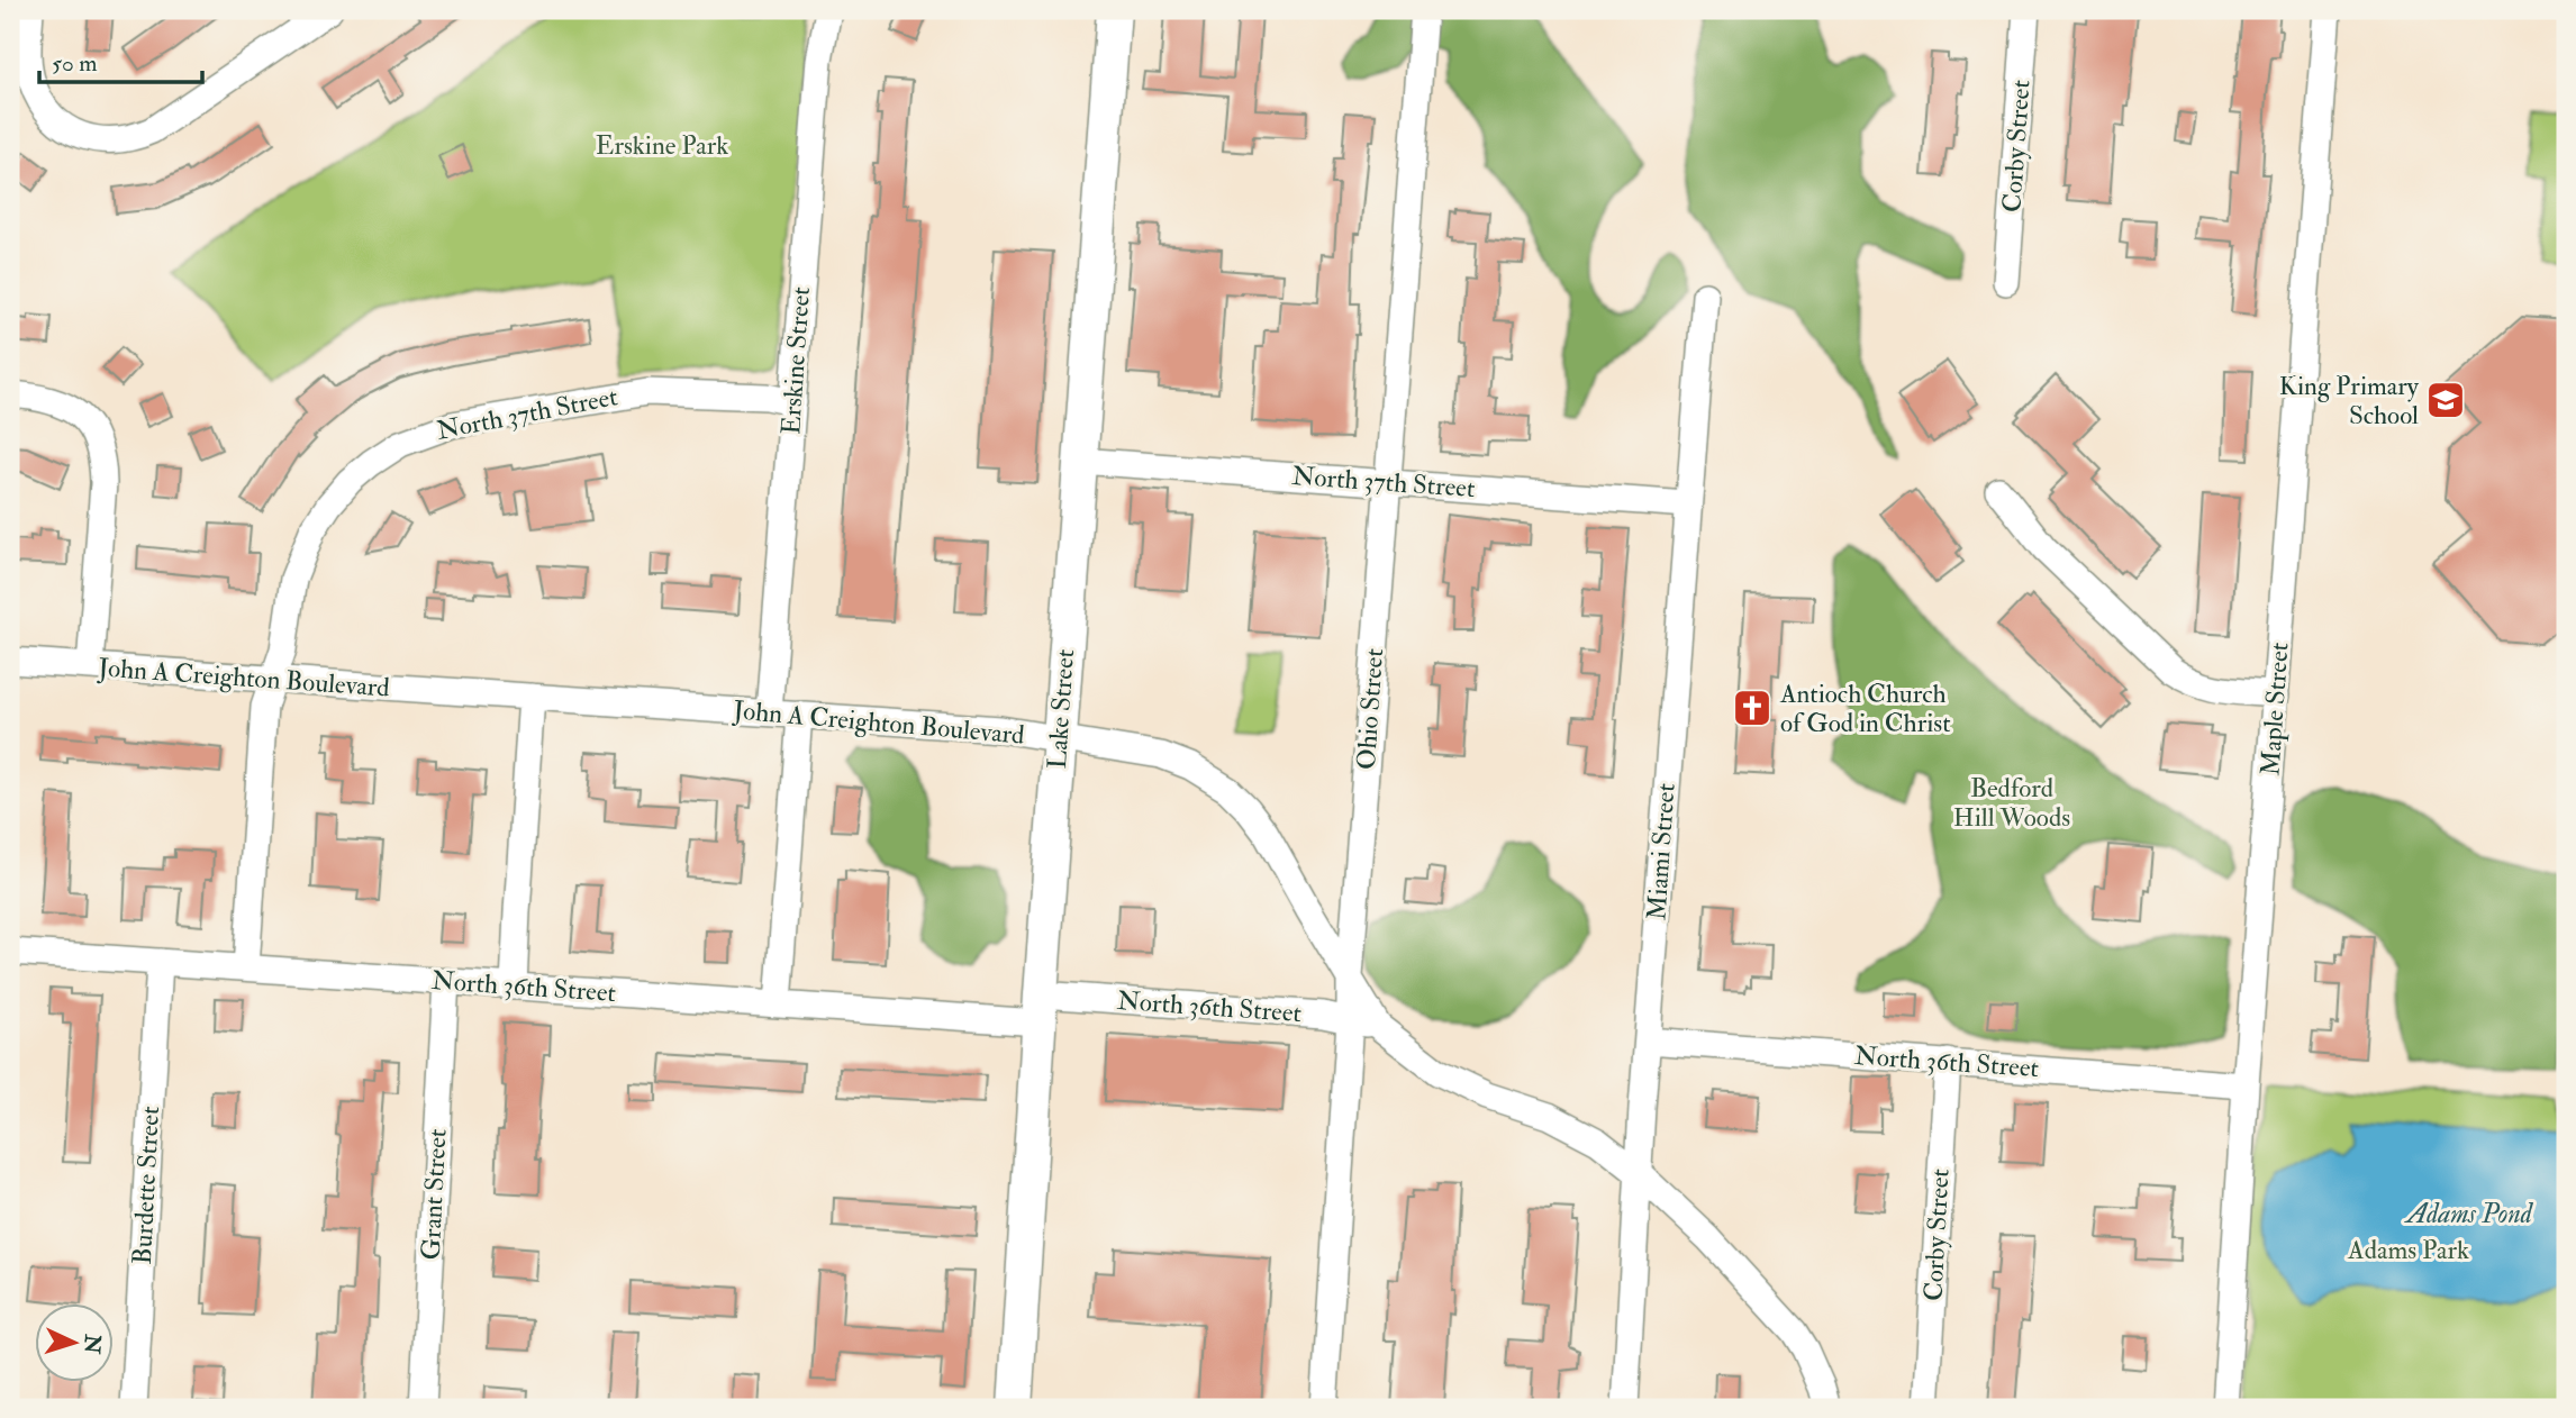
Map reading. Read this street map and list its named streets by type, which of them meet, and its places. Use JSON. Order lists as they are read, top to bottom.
{
  "streets": {
    "main road": ["Lake Street"],
    "street": [
      "Corby Street",
      "Erskine Street",
      "North 37th Street",
      "John A Creighton Boulevard",
      "Ohio Street",
      "Maple Street",
      "Miami Street",
      "North 36th Street",
      "Burdette Street",
      "Grant Street"
    ]
  },
  "crossings": [
    ["Corby Street", "North 36th Street"],
    ["Erskine Street", "North 37th Street"],
    ["Erskine Street", "John A Creighton Boulevard"],
    ["North 37th Street", "John A Creighton Boulevard"],
    ["North 37th Street", "Lake Street"],
    ["North 37th Street", "Ohio Street"],
    ["North 37th Street", "Miami Street"],
    ["John A Creighton Boulevard", "Lake Street"],
    ["John A Creighton Boulevard", "Ohio Street"],
    ["John A Creighton Boulevard", "Miami Street"],
    ["John A Creighton Boulevard", "North 36th Street"],
    ["Lake Street", "North 36th Street"],
    ["Ohio Street", "North 36th Street"],
    ["Maple Street", "North 36th Street"],
    ["Miami Street", "North 36th Street"],
    ["North 36th Street", "Burdette Street"],
    ["North 36th Street", "Grant Street"]
  ],
  "water": ["Adams Pond"],
  "parks": ["Erskine Park", "Bedford Hill Woods", "Adams Park"],
  "places": {
    "school or university": ["King Primary School"],
    "church": ["Antioch Church of God in Christ"]
  },
  "scale_bar": "50 m",
  "north": "right"
}
